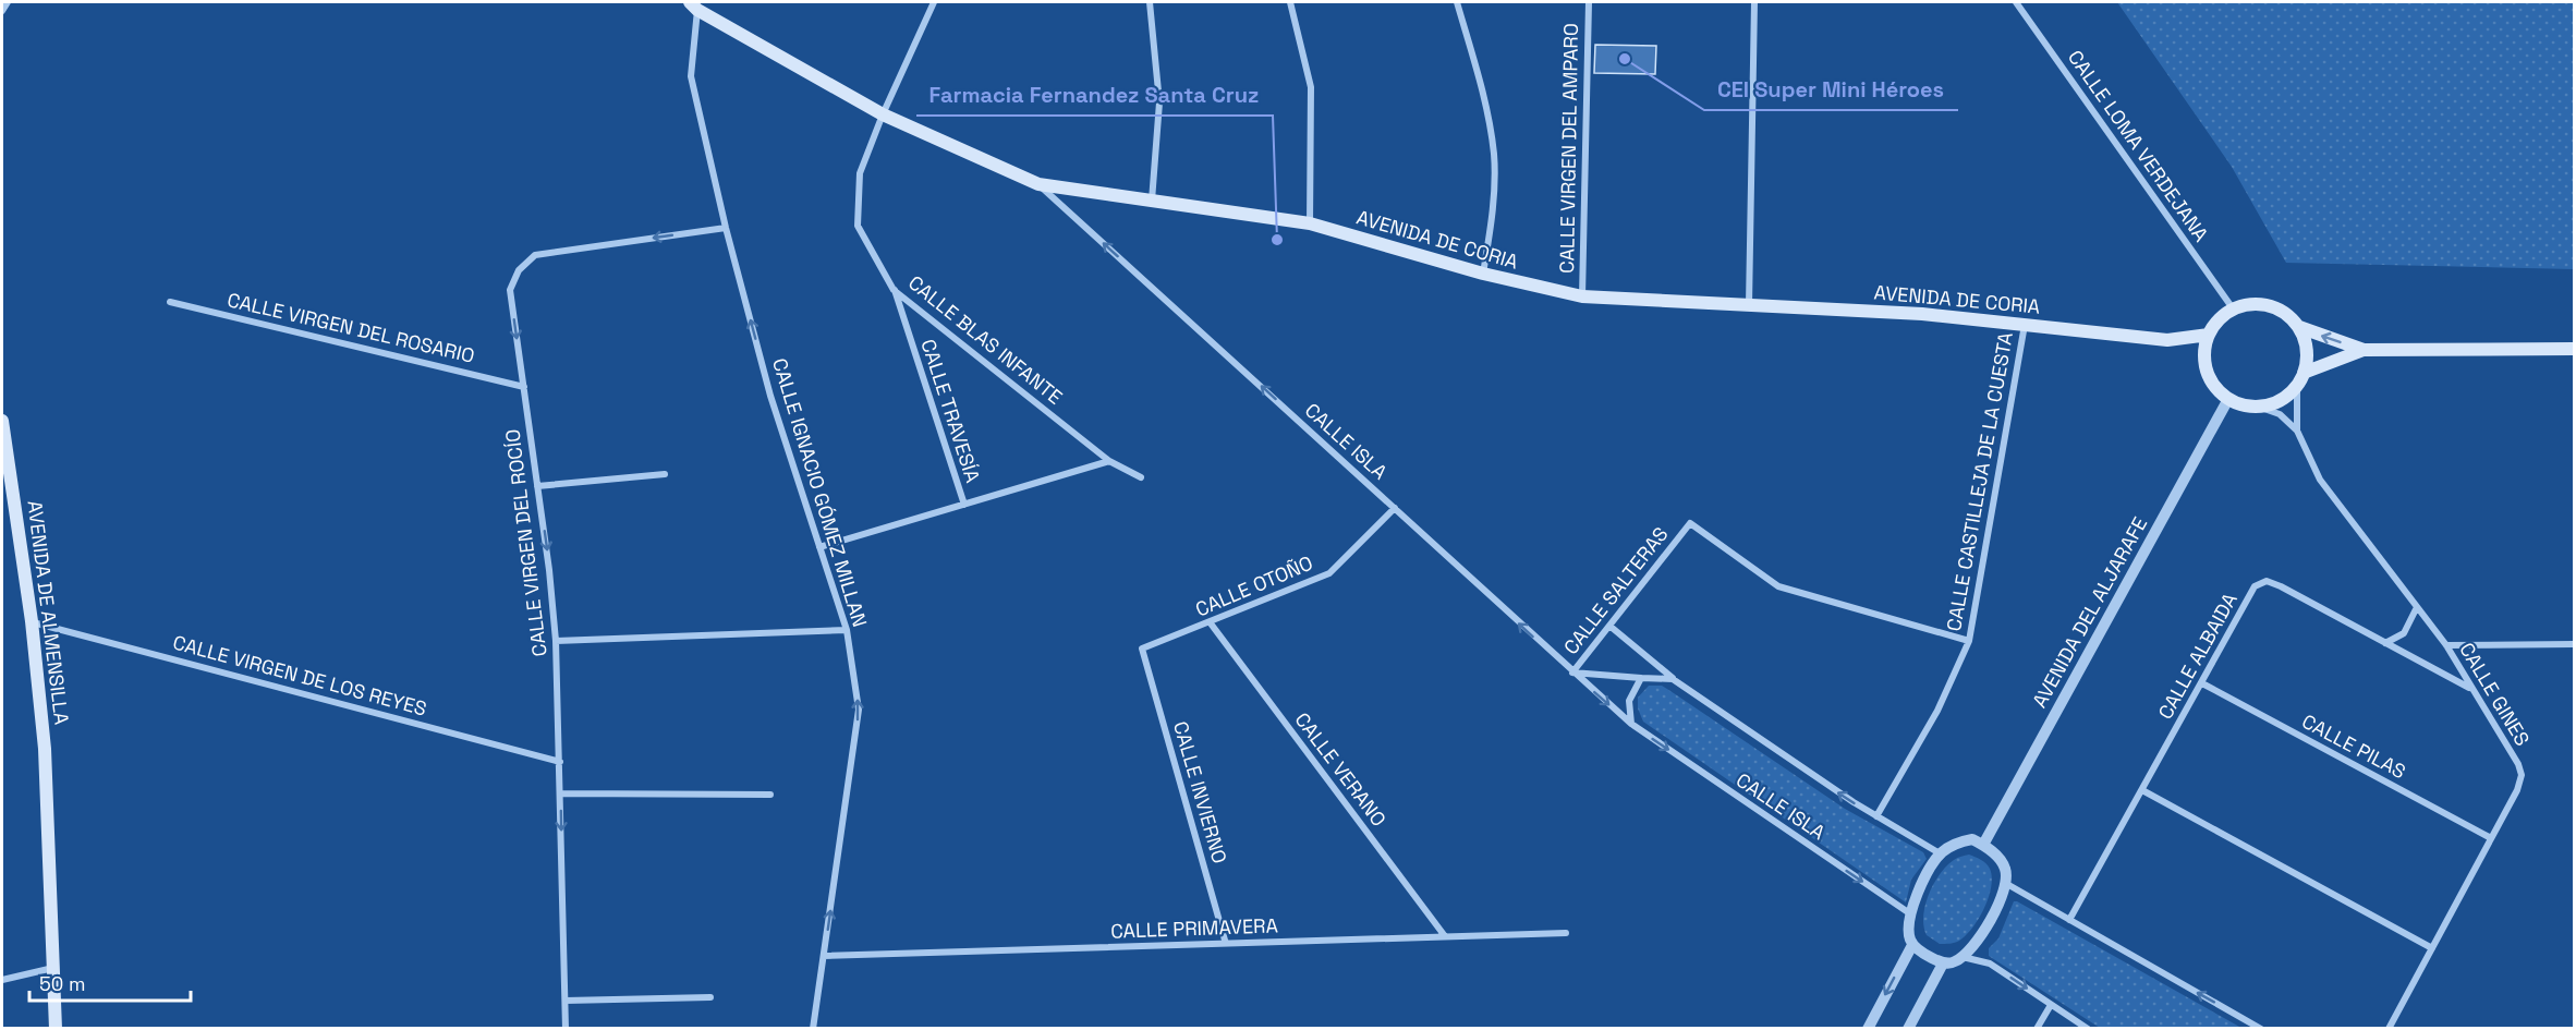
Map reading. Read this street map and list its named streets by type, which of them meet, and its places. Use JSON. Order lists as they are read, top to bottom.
{
  "streets": {
    "main road": ["AVENIDA DE CORIA", "AVENIDA DE ALMENSILLA"],
    "street": [
      "CALLE LOMA VERDEJANA",
      "CALLE VIRGEN DEL AMPARO",
      "CALLE VIRGEN DEL ROSARIO",
      "CALLE BLAS INFANTE",
      "CALLE TRAVESÍA",
      "CALLE ISLA",
      "CALLE CASTILLEJA DE LA CUESTA",
      "CALLE IGNACIO GÓMEZ MILLAN",
      "CALLE VIRGEN DEL ROCÍO",
      "CALLE OTOÑO",
      "CALLE SALTERAS",
      "AVENIDA DEL ALJARAFE",
      "CALLE ALBAIDA",
      "CALLE VIRGEN DE LOS REYES",
      "CALLE GINES",
      "CALLE PILAS",
      "CALLE VERANO",
      "CALLE INVIERNO",
      "CALLE PRIMAVERA"
    ]
  },
  "crossings": [
    ["CALLE LOMA VERDEJANA", "AVENIDA DE CORIA"],
    ["CALLE LOMA VERDEJANA", "AVENIDA DEL ALJARAFE"],
    ["CALLE VIRGEN DEL AMPARO", "AVENIDA DE CORIA"],
    ["AVENIDA DE CORIA", "CALLE BLAS INFANTE"],
    ["AVENIDA DE CORIA", "CALLE ISLA"],
    ["AVENIDA DE CORIA", "CALLE CASTILLEJA DE LA CUESTA"],
    ["AVENIDA DE CORIA", "CALLE IGNACIO GÓMEZ MILLAN"],
    ["AVENIDA DE CORIA", "AVENIDA DEL ALJARAFE"],
    ["CALLE VIRGEN DEL ROSARIO", "CALLE VIRGEN DEL ROCÍO"],
    ["CALLE BLAS INFANTE", "CALLE TRAVESÍA"],
    ["CALLE ISLA", "CALLE OTOÑO"],
    ["CALLE ISLA", "CALLE SALTERAS"],
    ["CALLE ISLA", "AVENIDA DEL ALJARAFE"],
    ["CALLE CASTILLEJA DE LA CUESTA", "CALLE SALTERAS"],
    ["CALLE IGNACIO GÓMEZ MILLAN", "CALLE VIRGEN DEL ROCÍO"],
    ["CALLE IGNACIO GÓMEZ MILLAN", "CALLE PRIMAVERA"],
    ["CALLE VIRGEN DEL ROCÍO", "CALLE VIRGEN DE LOS REYES"],
    ["CALLE OTOÑO", "CALLE VERANO"],
    ["CALLE OTOÑO", "CALLE INVIERNO"],
    ["AVENIDA DE ALMENSILLA", "CALLE VIRGEN DE LOS REYES"],
    ["CALLE ALBAIDA", "CALLE GINES"],
    ["CALLE ALBAIDA", "CALLE PILAS"],
    ["CALLE GINES", "CALLE PILAS"],
    ["CALLE VERANO", "CALLE PRIMAVERA"],
    ["CALLE INVIERNO", "CALLE PRIMAVERA"]
  ],
  "one_way": ["CALLE IGNACIO GÓMEZ MILLAN"],
  "places": ["CEI Super Mini Héroes", "Farmacia Fernandez Santa Cruz"],
  "scale_bar": "50 m"
}
